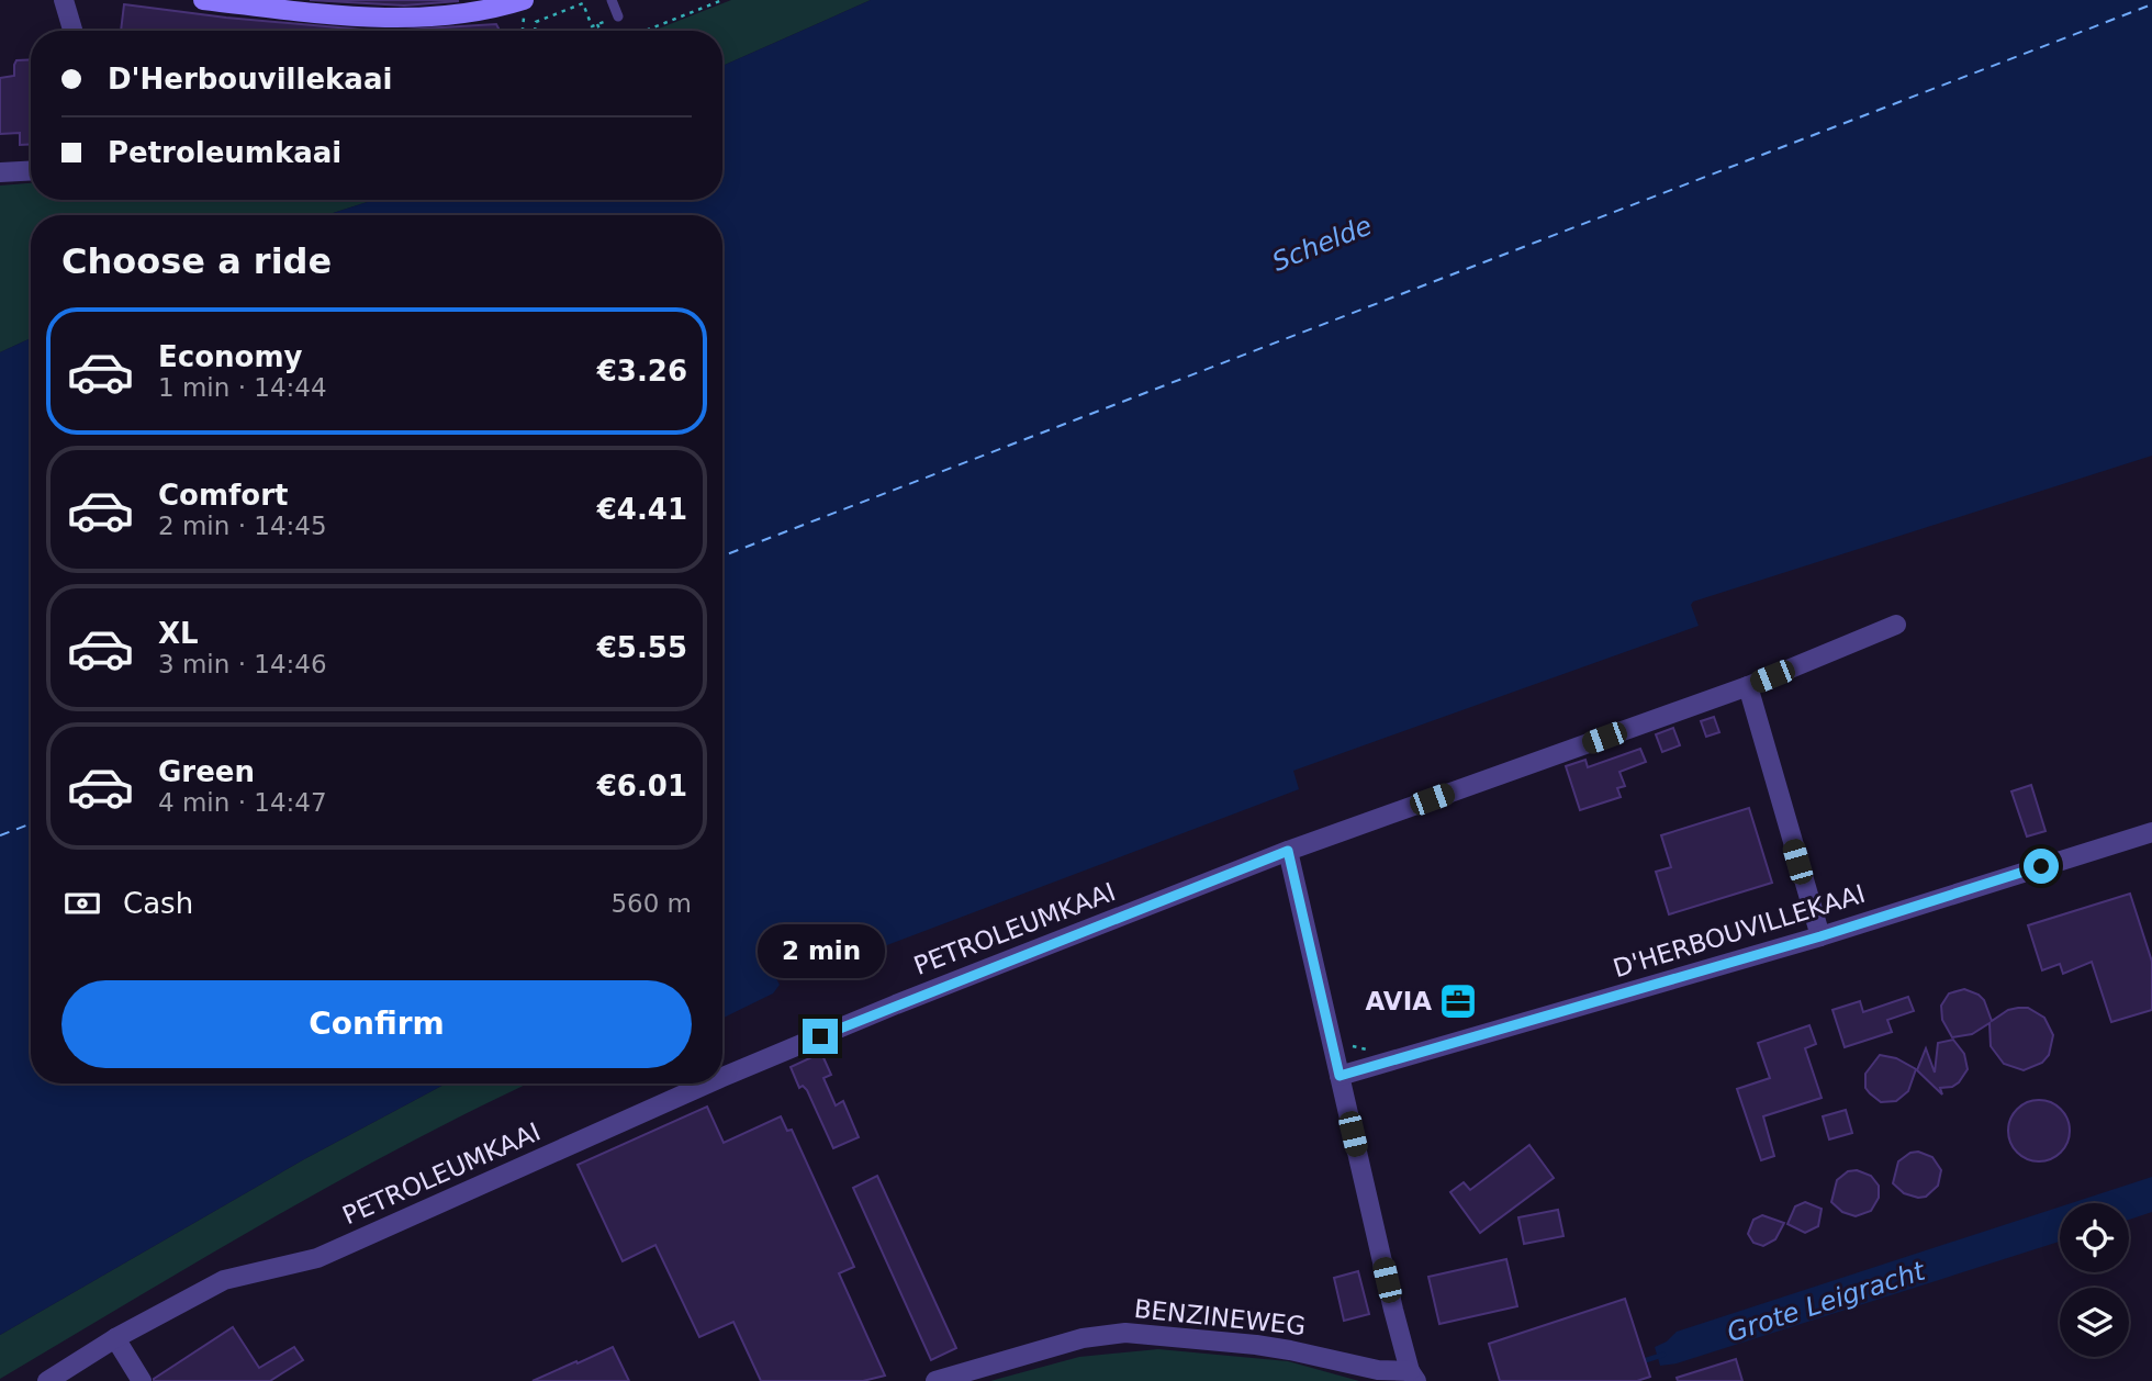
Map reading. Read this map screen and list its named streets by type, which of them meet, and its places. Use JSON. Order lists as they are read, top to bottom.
{
  "streets": {
    "street": ["PETROLEUMKAAI", "D'HERBOUVILLEKAAI", "BENZINEWEG"]
  },
  "water": ["Schelde", "Grote Leigracht"],
  "places": {
    "office": ["AVIA"]
  },
  "page": {
    "banner": ["D'Herbouvillekaai", "Petroleumkaai"],
    "heading": "Choose a ride",
    "list": [
      {
        "name": "Economy",
        "note": "1 min · 14:44",
        "value": "€3.26"
      },
      {
        "name": "Comfort",
        "note": "2 min · 14:45",
        "value": "€4.41"
      },
      {
        "name": "XL",
        "note": "3 min · 14:46",
        "value": "€5.55"
      },
      {
        "name": "Green",
        "note": "4 min · 14:47",
        "value": "€6.01"
      }
    ],
    "pay": ["Cash", "560 m"],
    "bubble": "2 min",
    "buttons": "Confirm"
  }
}
